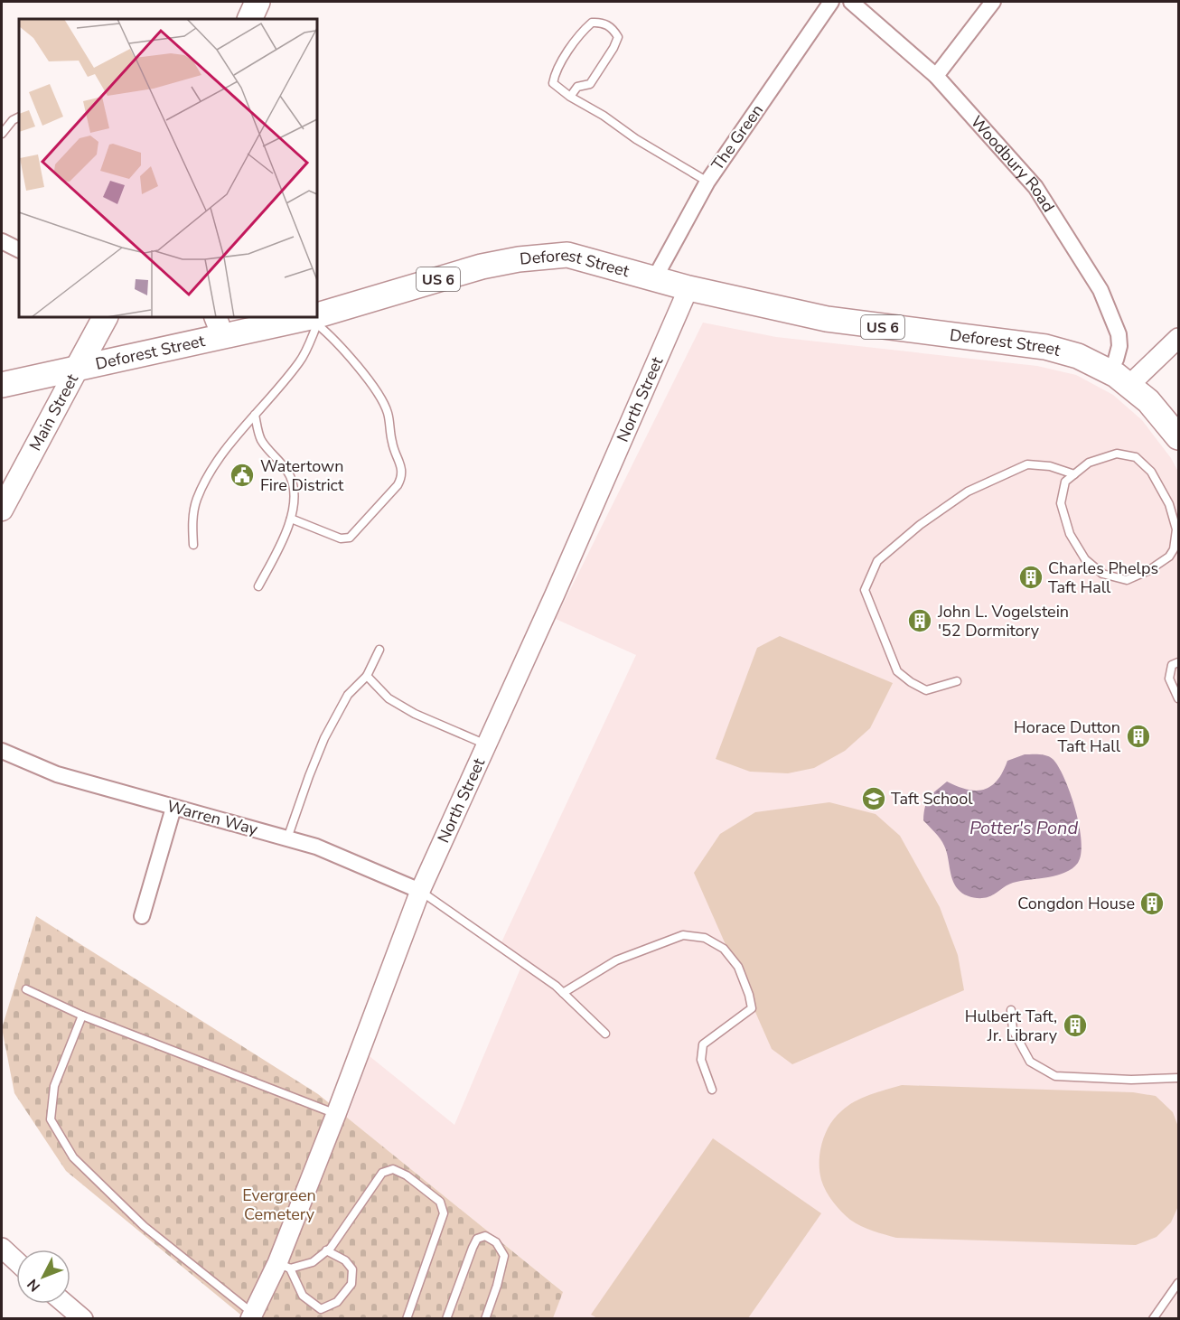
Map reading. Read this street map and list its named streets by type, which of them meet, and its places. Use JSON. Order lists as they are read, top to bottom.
{
  "streets": {
    "main road": ["Deforest Street", "US 6", "Main Street"],
    "street": [
      "The Green",
      "Woodbury Road",
      "North Street",
      "Warren Way"
    ]
  },
  "crossings": [
    ["The Green", "Deforest Street"],
    ["Woodbury Road", "US 6"],
    ["Deforest Street", "US 6"],
    ["Deforest Street", "North Street"],
    ["Deforest Street", "Main Street"],
    ["US 6", "Main Street"],
    ["North Street", "Warren Way"]
  ],
  "water": ["Potter's Pond"],
  "parks": ["Evergreen Cemetery"],
  "places": {
    "public building": ["Watertown Fire District"],
    "building": [
      "Charles Phelps Taft Hall",
      "John L. Vogelstein '52 Dormitory",
      "Horace Dutton Taft Hall",
      "Congdon House",
      "Hulbert Taft, Jr. Library"
    ],
    "school or university": ["Taft School"]
  },
  "north": "bottom left"
}
